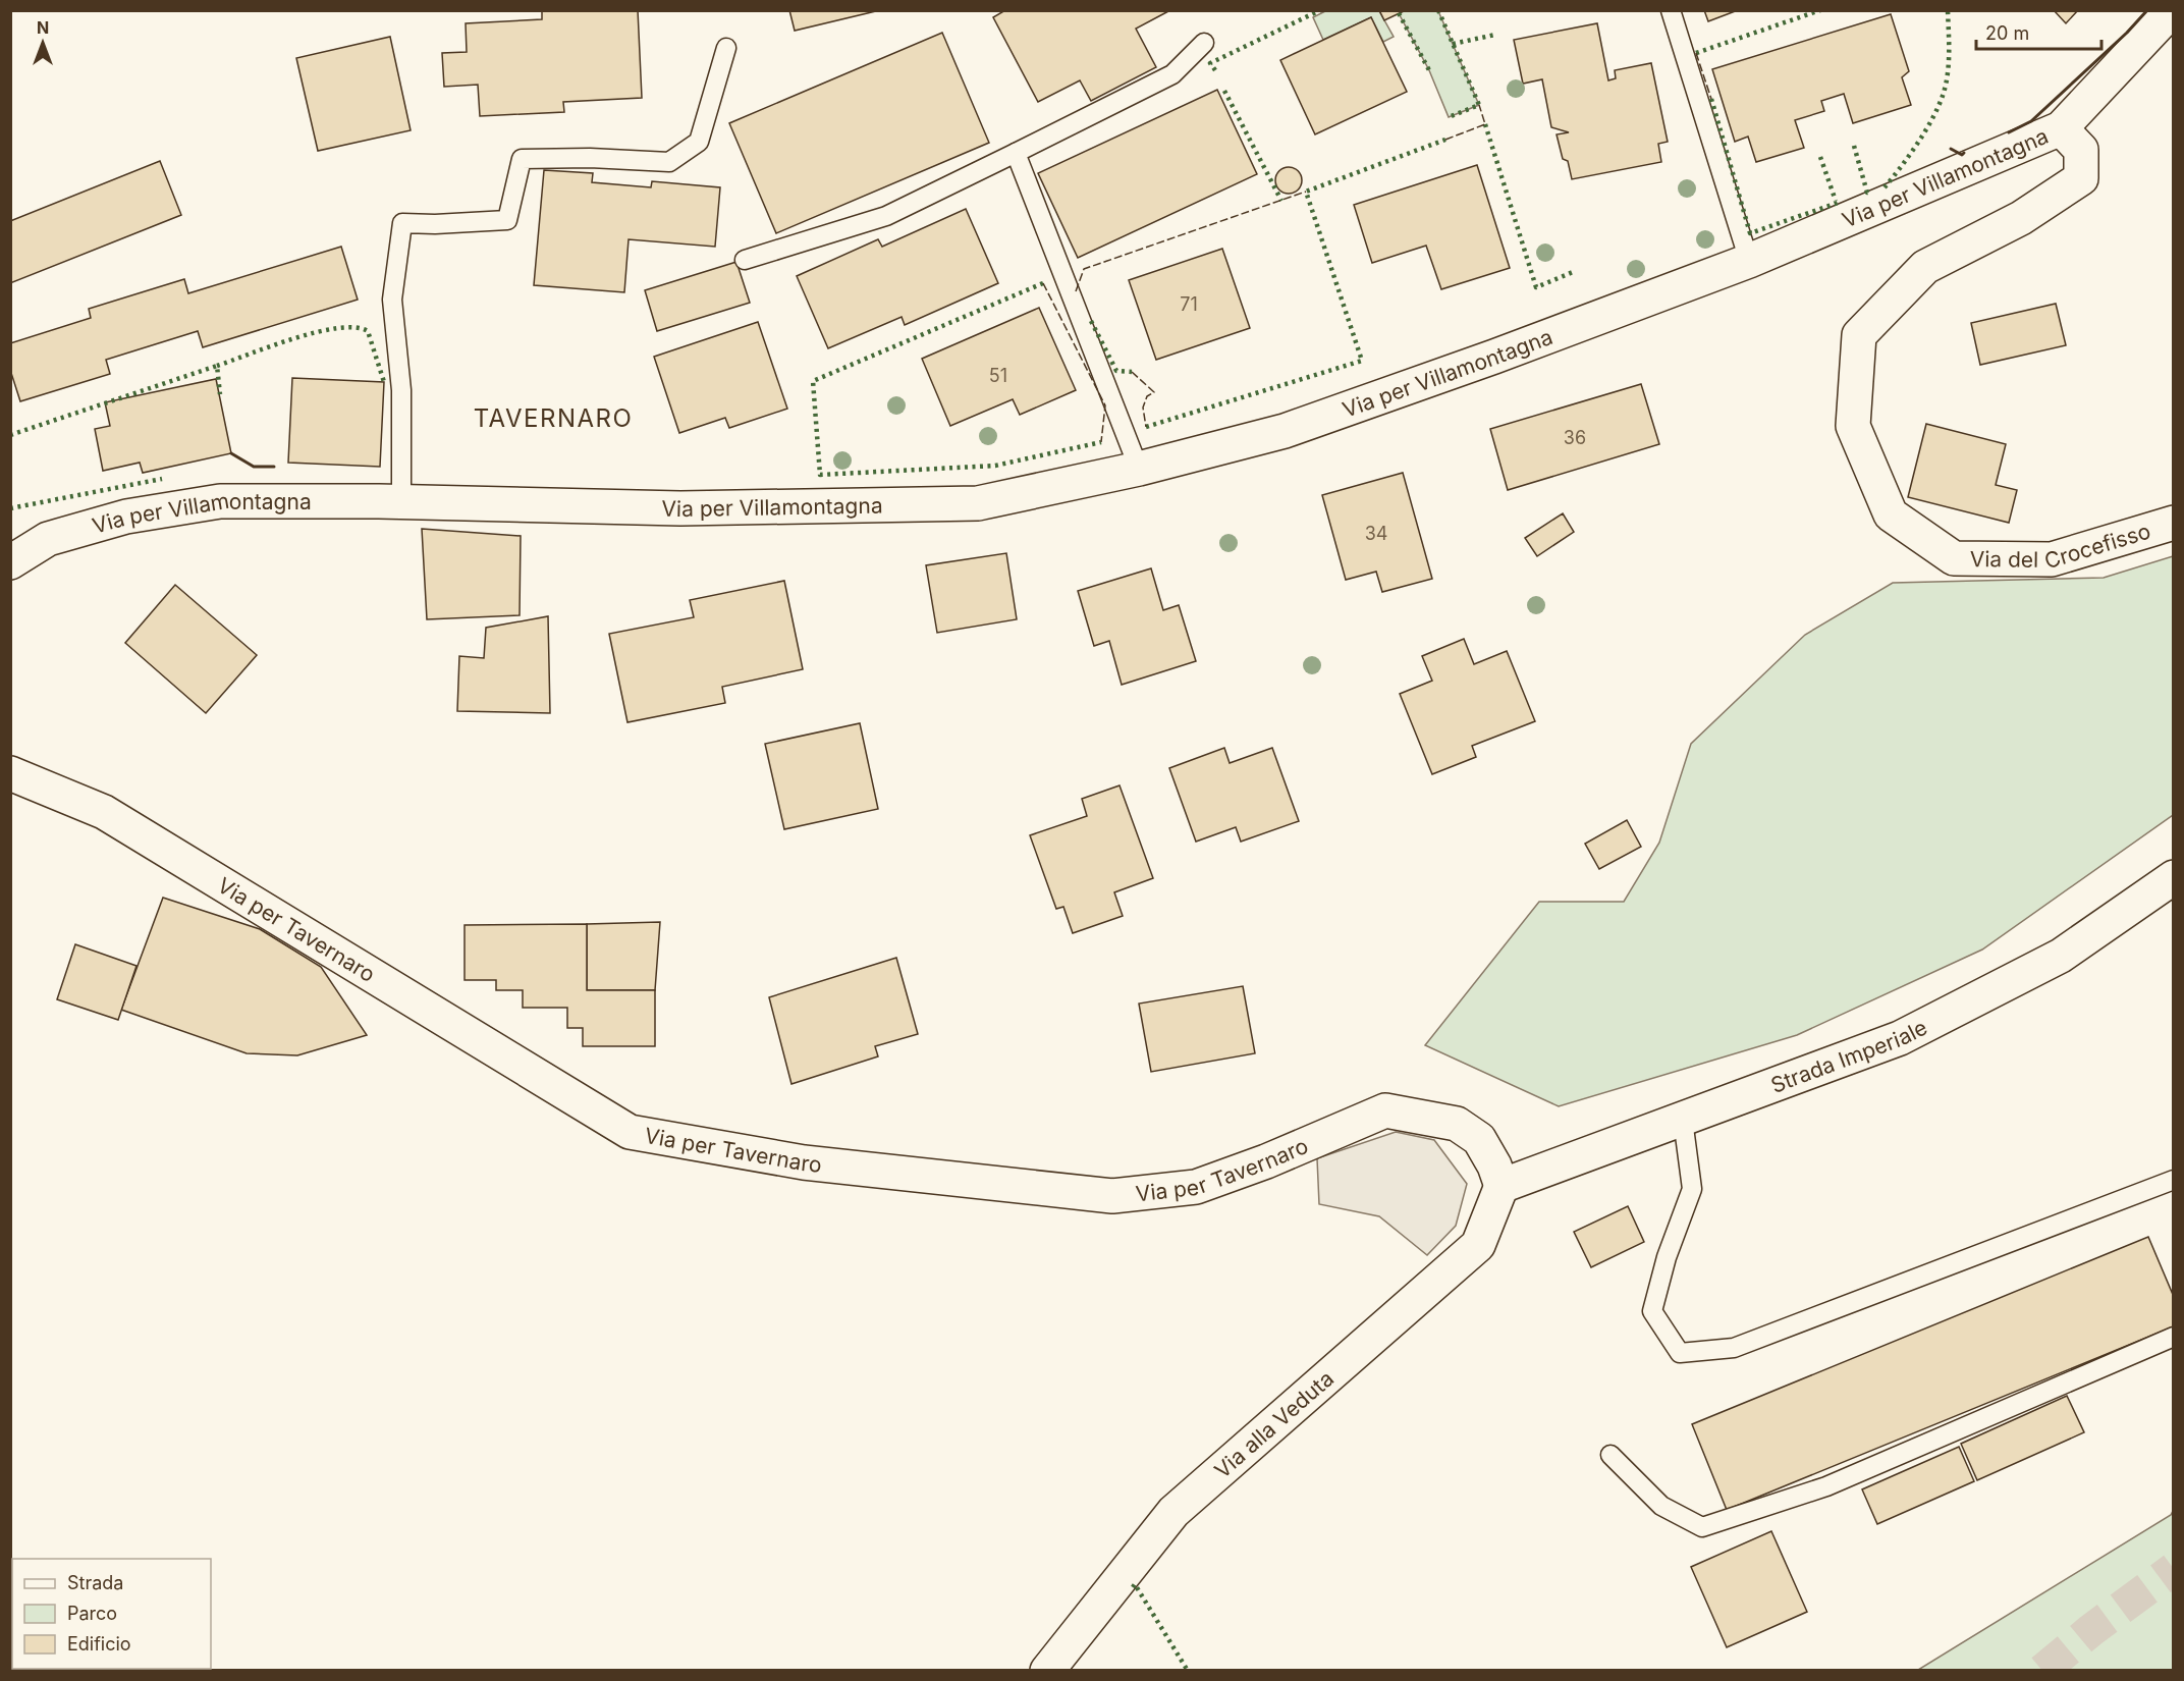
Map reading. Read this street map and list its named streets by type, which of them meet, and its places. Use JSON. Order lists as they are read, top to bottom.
{
  "streets": {
    "street": [
      "Via per Villamontagna",
      "Via del Crocefisso",
      "Via per Tavernaro",
      "Strada Imperiale",
      "Via alla Veduta"
    ]
  },
  "crossings": [
    ["Via per Villamontagna", "Via del Crocefisso"],
    ["Via per Tavernaro", "Strada Imperiale"],
    ["Via per Tavernaro", "Via alla Veduta"],
    ["Strada Imperiale", "Via alla Veduta"]
  ],
  "districts": ["TAVERNARO"],
  "house_numbers": [
    "71",
    "51",
    "36",
    "34"
  ],
  "legend": ["Strada", "Parco", "Edificio"],
  "scale_bar": "20 m",
  "north": "top"
}
